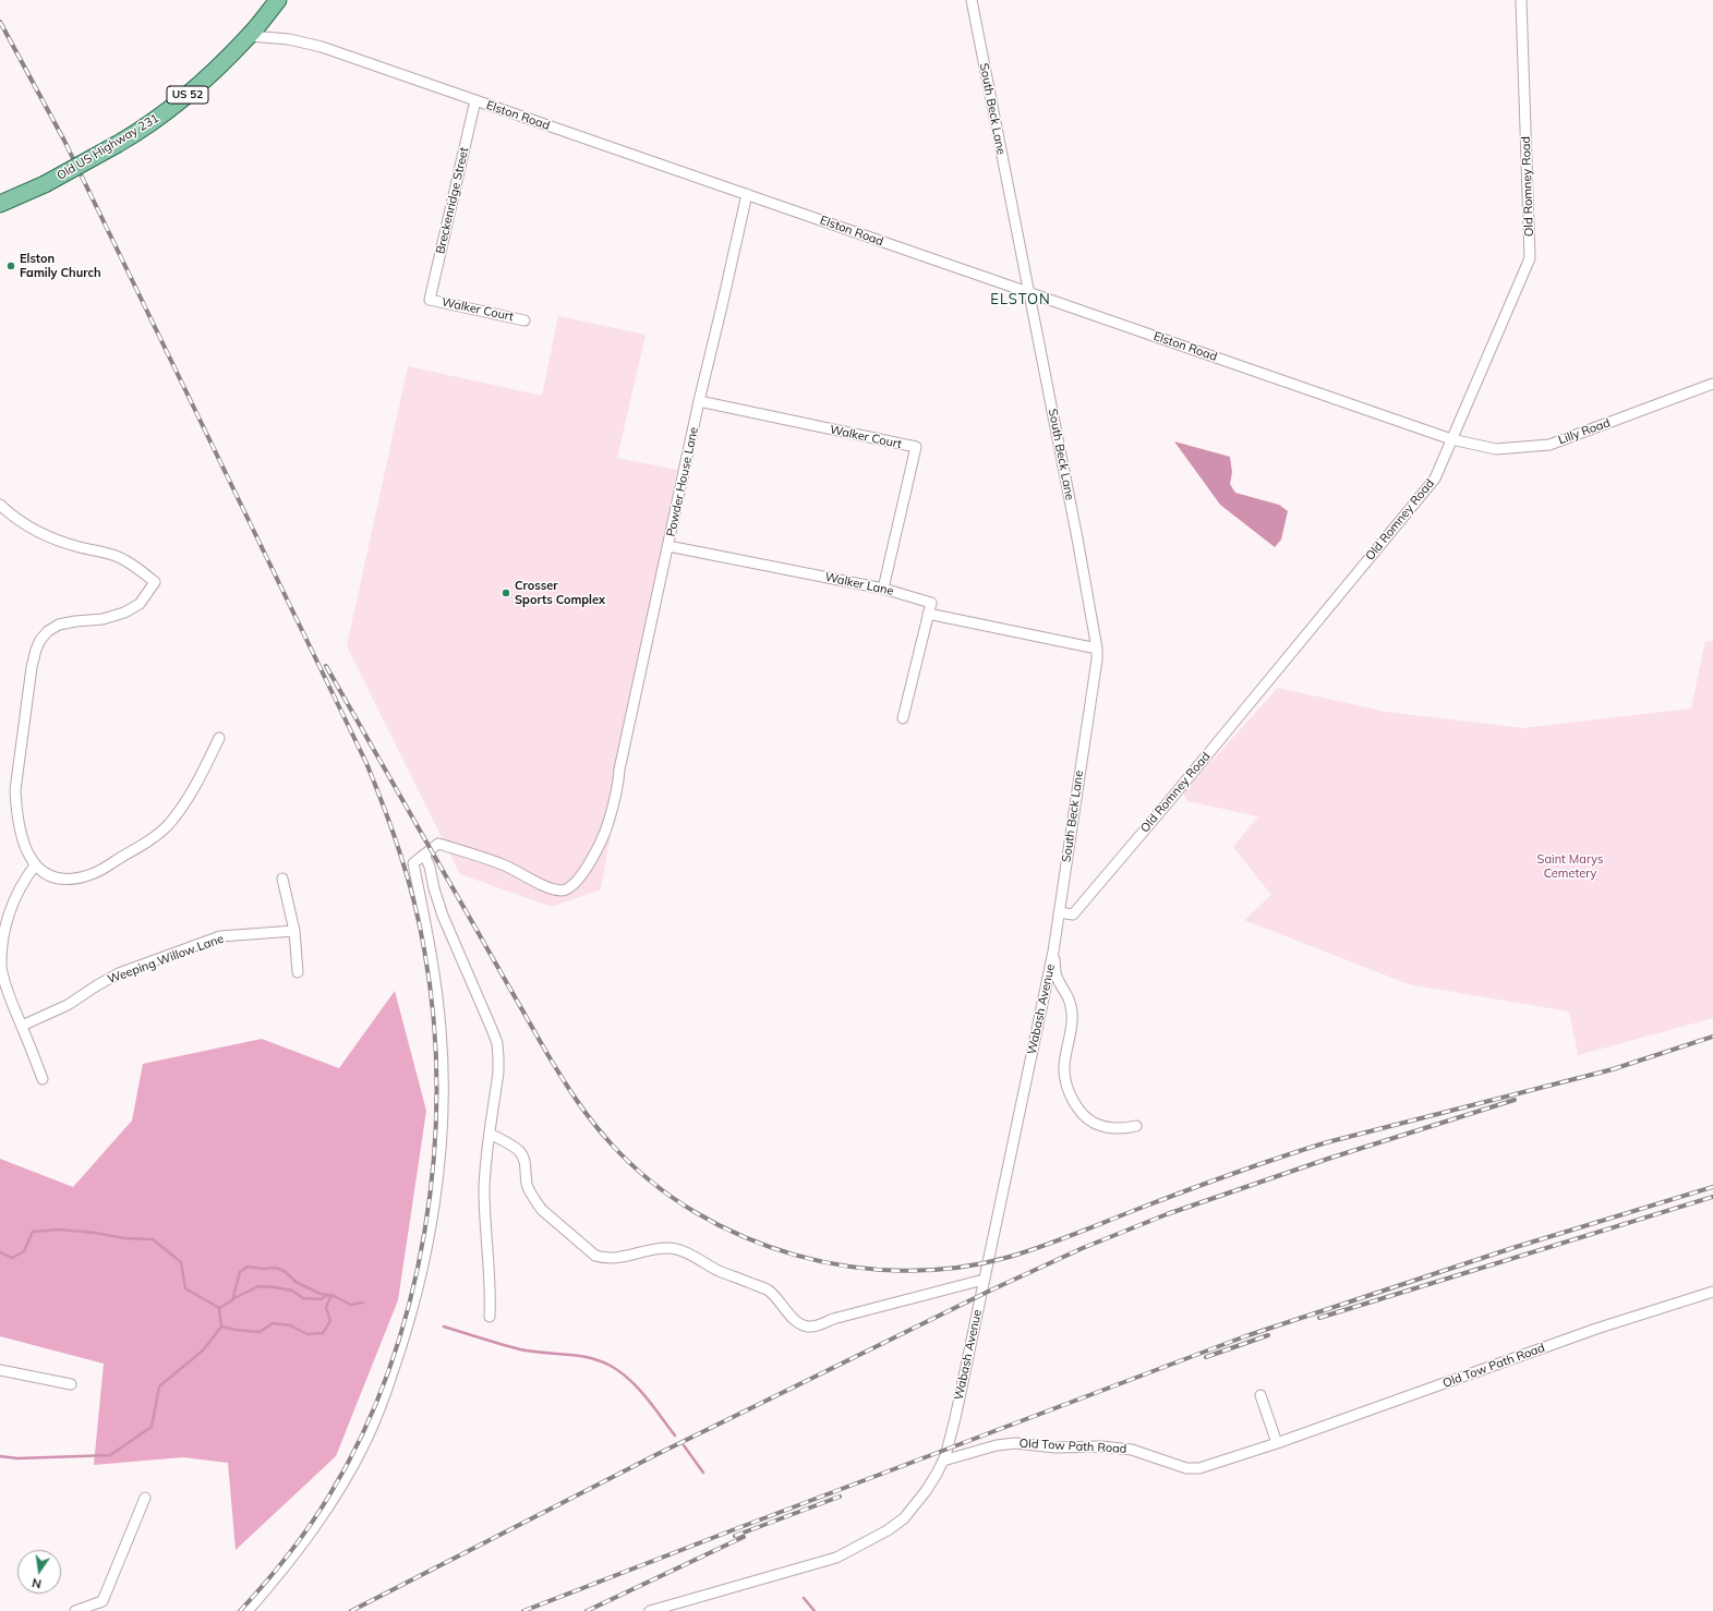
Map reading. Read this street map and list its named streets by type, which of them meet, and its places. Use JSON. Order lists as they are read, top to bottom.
{
  "streets": {
    "main road": ["US 52", "Old US Highway 231"],
    "street": [
      "South Beck Lane",
      "Elston Road",
      "Old Romney Road",
      "Breckenridge Street",
      "Walker Court",
      "Lilly Road",
      "Powder House Lane",
      "Walker Lane",
      "Weeping Willow Lane",
      "Wabash Avenue",
      "Old Tow Path Road"
    ]
  },
  "crossings": [
    ["South Beck Lane", "Elston Road"],
    ["South Beck Lane", "Old Romney Road"],
    ["South Beck Lane", "Wabash Avenue"],
    ["Elston Road", "Old US Highway 231"],
    ["Elston Road", "Old Romney Road"],
    ["Elston Road", "Breckenridge Street"],
    ["Elston Road", "Lilly Road"],
    ["Elston Road", "Powder House Lane"],
    ["Old Romney Road", "Lilly Road"],
    ["Old Romney Road", "Wabash Avenue"],
    ["Breckenridge Street", "Walker Court"],
    ["Walker Court", "Powder House Lane"],
    ["Walker Court", "Walker Lane"],
    ["Powder House Lane", "Walker Lane"],
    ["Wabash Avenue", "Old Tow Path Road"]
  ],
  "districts": ["ELSTON"],
  "parks": ["Saint Marys Cemetery"],
  "places": ["Elston Family Church", "Crosser Sports Complex"],
  "north": "bottom"
}
